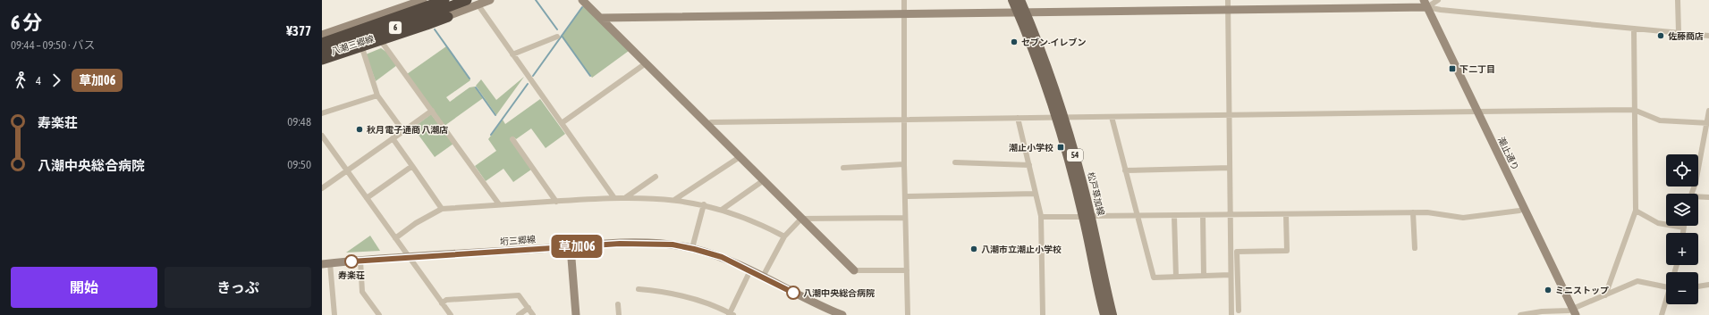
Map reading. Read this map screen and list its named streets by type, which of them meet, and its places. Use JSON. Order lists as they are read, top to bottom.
{
  "streets": {
    "highway": ["6"],
    "main road": ["54", "松戸草加線"],
    "street": ["八潮三郷線", "潮止通り", "垳三郷線"]
  },
  "places": {
    "other": [
      "佐藤商店",
      "セブン-イレブン",
      "秋月電子通商 八潮店",
      "八潮市立潮止小学校",
      "寿楽荘",
      "ミニストップ",
      "八潮中央総合病院"
    ],
    "transit": ["下二丁目", "潮止小学校"]
  },
  "lines": ["bus line 草加06"],
  "page": {
    "heading": ["6 分", "09:44 – 09:50 · バス", "¥377"],
    "on_map": "草加06",
    "legs": ["4", "草加06"],
    "list": [
      {
        "name": "寿楽荘",
        "value": "09:48"
      },
      {
        "name": "八潮中央総合病院",
        "value": "09:50"
      }
    ],
    "map_buttons": ["+", "−"],
    "buttons": ["開始", "きっぷ"]
  }
}
